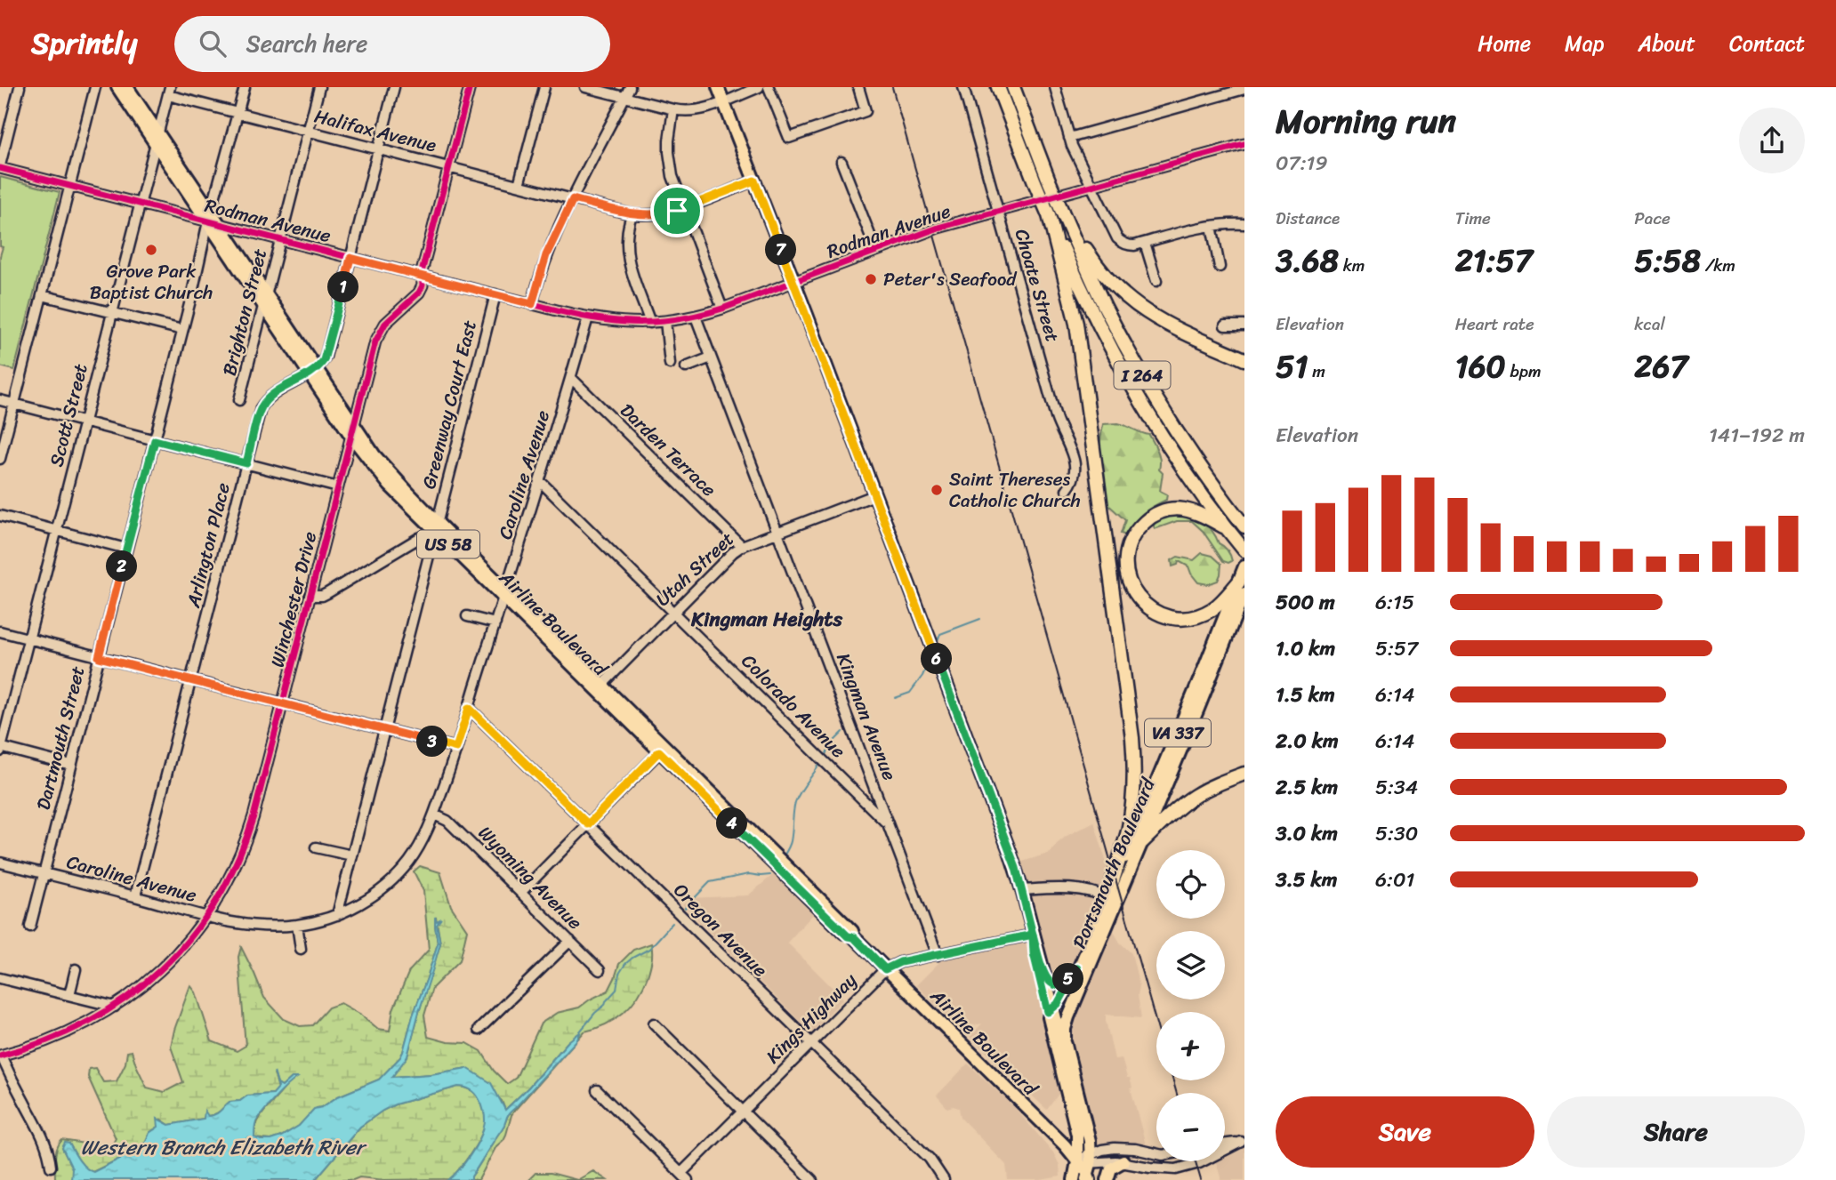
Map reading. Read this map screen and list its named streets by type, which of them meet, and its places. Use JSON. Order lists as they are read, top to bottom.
{
  "streets": {
    "highway": ["I 264"],
    "main road": [
      "US 58",
      "Airline Boulevard",
      "VA 337",
      "Portsmouth Boulevard"
    ],
    "street": [
      "Halifax Avenue",
      "Rodman Avenue",
      "Choate Street",
      "Brighton Street",
      "Greenway Court East",
      "Scott Street",
      "Darden Terrace",
      "Caroline Avenue",
      "Arlington Place",
      "Utah Street",
      "Winchester Drive",
      "Colorado Avenue",
      "Kingman Avenue",
      "Dartmouth Street",
      "Wyoming Avenue",
      "Oregon Avenue",
      "Kings Highway"
    ]
  },
  "crossings": [
    ["Halifax Avenue", "Brighton Street"],
    ["Halifax Avenue", "Scott Street"],
    ["Halifax Avenue", "Winchester Drive"],
    ["Halifax Avenue", "Dartmouth Street"],
    ["Rodman Avenue", "Choate Street"],
    ["Rodman Avenue", "Brighton Street"],
    ["Rodman Avenue", "Greenway Court East"],
    ["Rodman Avenue", "Scott Street"],
    ["Rodman Avenue", "Caroline Avenue"],
    ["Rodman Avenue", "Winchester Drive"],
    ["Rodman Avenue", "Airline Boulevard"],
    ["Rodman Avenue", "Kingman Avenue"],
    ["Rodman Avenue", "Dartmouth Street"],
    ["Brighton Street", "Airline Boulevard"],
    ["Greenway Court East", "Caroline Avenue"],
    ["Greenway Court East", "Airline Boulevard"],
    ["Scott Street", "Airline Boulevard"],
    ["Darden Terrace", "Caroline Avenue"],
    ["Darden Terrace", "Utah Street"],
    ["Caroline Avenue", "Arlington Place"],
    ["Caroline Avenue", "Winchester Drive"],
    ["Caroline Avenue", "Airline Boulevard"],
    ["Caroline Avenue", "Colorado Avenue"],
    ["Caroline Avenue", "Dartmouth Street"],
    ["Caroline Avenue", "Wyoming Avenue"],
    ["Caroline Avenue", "Oregon Avenue"],
    ["Arlington Place", "Airline Boulevard"],
    ["Utah Street", "Airline Boulevard"],
    ["Utah Street", "Colorado Avenue"],
    ["Utah Street", "Kingman Avenue"],
    ["Winchester Drive", "Airline Boulevard"],
    ["Airline Boulevard", "Dartmouth Street"],
    ["Airline Boulevard", "Portsmouth Boulevard"],
    ["Airline Boulevard", "Kings Highway"],
    ["Colorado Avenue", "Kingman Avenue"],
    ["Kingman Avenue", "Kings Highway"],
    ["Oregon Avenue", "Kings Highway"]
  ],
  "districts": ["Kingman Heights"],
  "water": ["Western Branch Elizabeth River"],
  "places": ["Grove Park Baptist Church", "Peter's Seafood", "Saint Thereses Catholic Church"],
  "page": {
    "header": "Sprintly",
    "search": "Search here",
    "nav": [
      "Home",
      "Map",
      "About",
      "Contact"
    ],
    "heading": ["Morning run", "07:19"],
    "stats": [
      ["Distance", "3.68 km"],
      ["Time", "21:57"],
      ["Pace", "5:58 /km"],
      ["Elevation", "51 m"],
      ["Heart rate", "160 bpm"],
      ["kcal", "267"]
    ],
    "pins": [
      "7",
      "1",
      "2",
      "6",
      "3",
      "4",
      "5"
    ],
    "chart": ["Elevation", "141–192 m"],
    "list": [
      {
        "name": "500 m",
        "note": "6:15"
      },
      {
        "name": "1.0 km",
        "note": "5:57"
      },
      {
        "name": "1.5 km",
        "note": "6:14"
      },
      {
        "name": "2.0 km",
        "note": "6:14"
      },
      {
        "name": "2.5 km",
        "note": "5:34"
      },
      {
        "name": "3.0 km",
        "note": "5:30"
      },
      {
        "name": "3.5 km",
        "note": "6:01"
      }
    ],
    "map_buttons": ["+", "−"],
    "buttons": ["Save", "Share"]
  }
}
